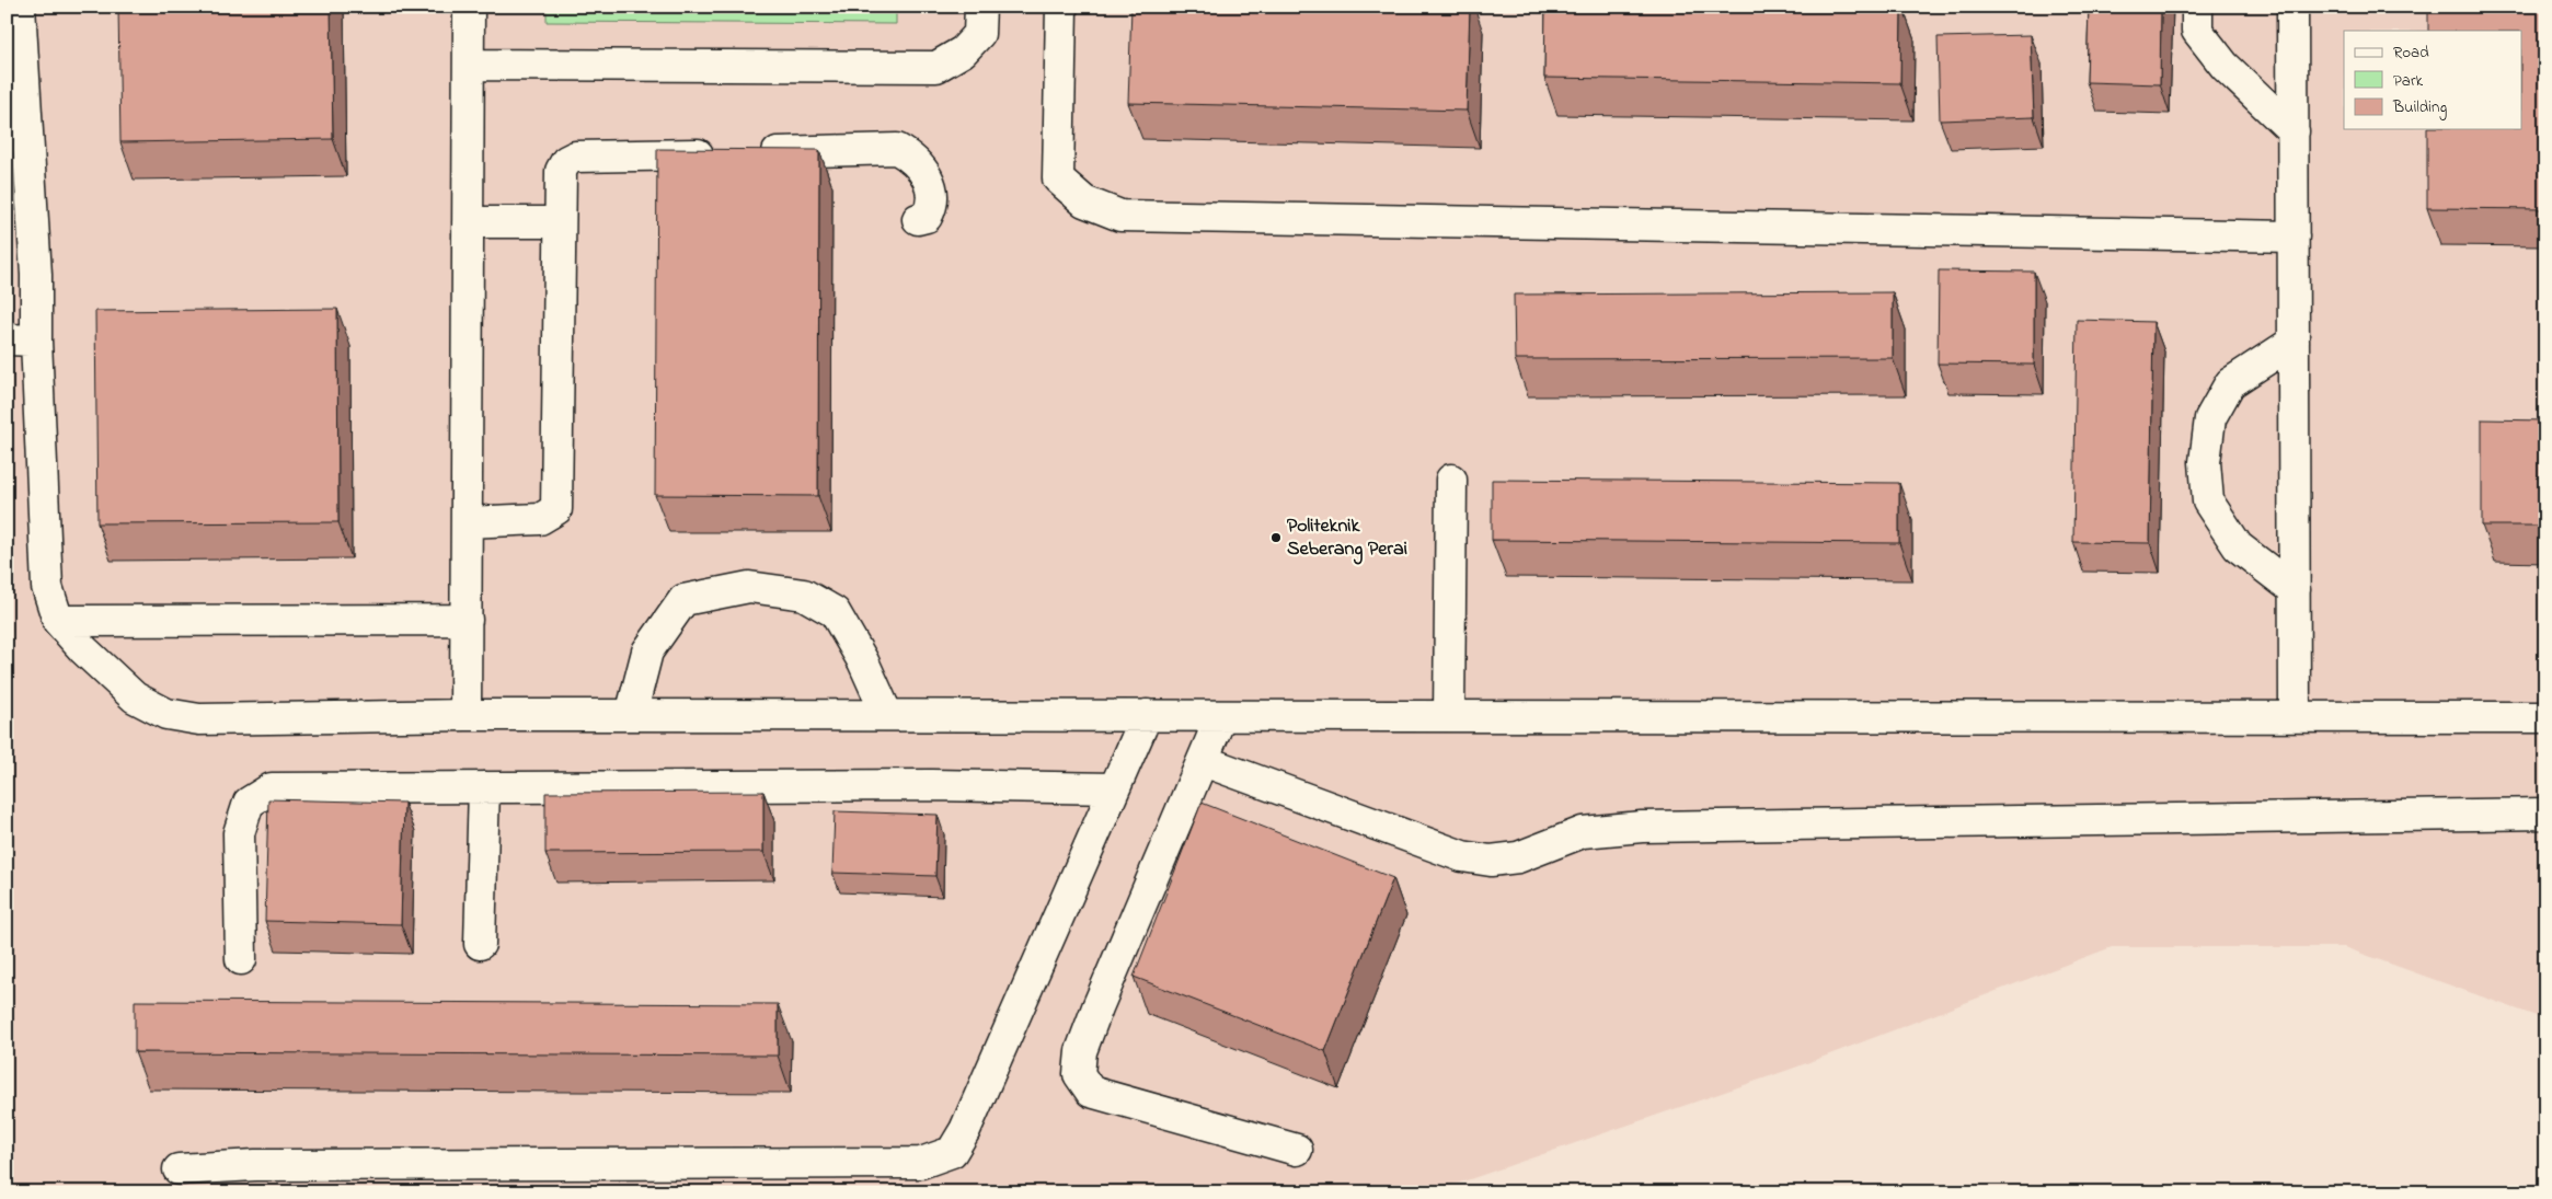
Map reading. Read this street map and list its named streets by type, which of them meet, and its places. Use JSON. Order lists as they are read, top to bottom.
{
  "places": ["Politeknik Seberang Perai"],
  "legend": ["Road", "Park", "Building"]
}
